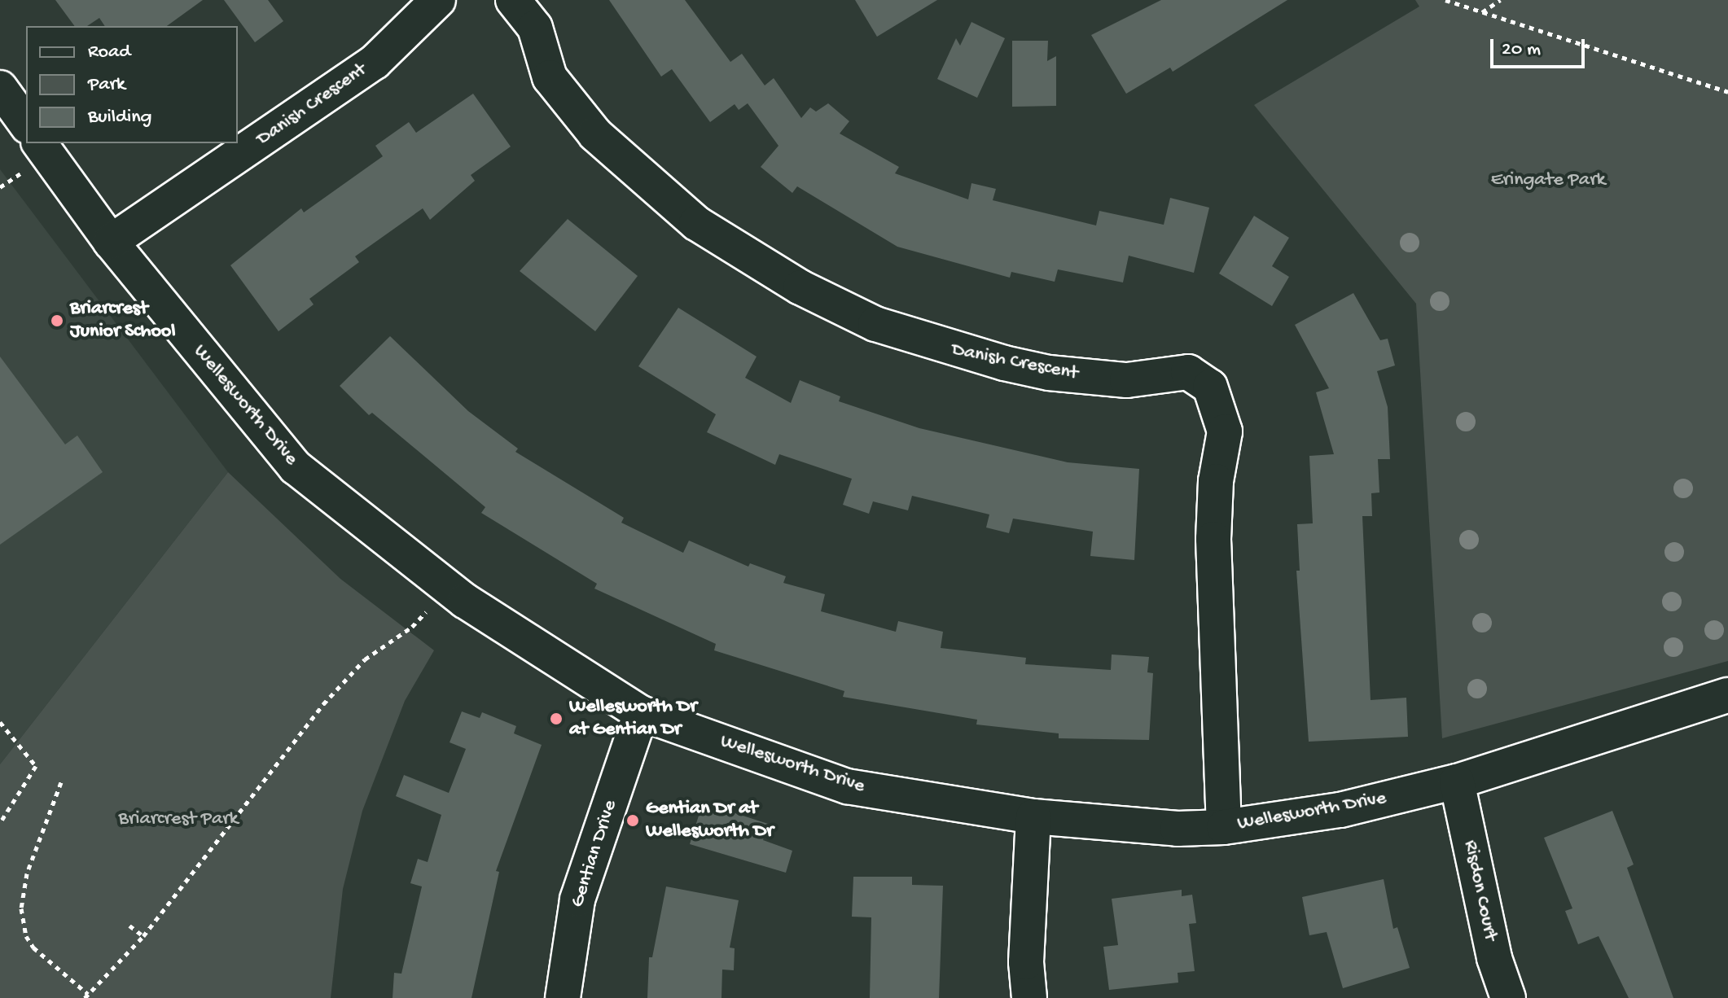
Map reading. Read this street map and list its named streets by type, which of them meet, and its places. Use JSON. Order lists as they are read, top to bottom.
{
  "streets": {
    "street": [
      "Danish Crescent",
      "Wellesworth Drive",
      "Gentian Drive",
      "Risdon Court"
    ]
  },
  "crossings": [
    ["Danish Crescent", "Wellesworth Drive"],
    ["Wellesworth Drive", "Gentian Drive"],
    ["Wellesworth Drive", "Risdon Court"]
  ],
  "parks": ["Eringate Park", "Briarcrest Park"],
  "places": ["Briarcrest Junior School", "Wellesworth Dr at Gentian Dr", "Gentian Dr at Wellesworth Dr"],
  "legend": ["Road", "Park", "Building"],
  "scale_bar": "20 m"
}
